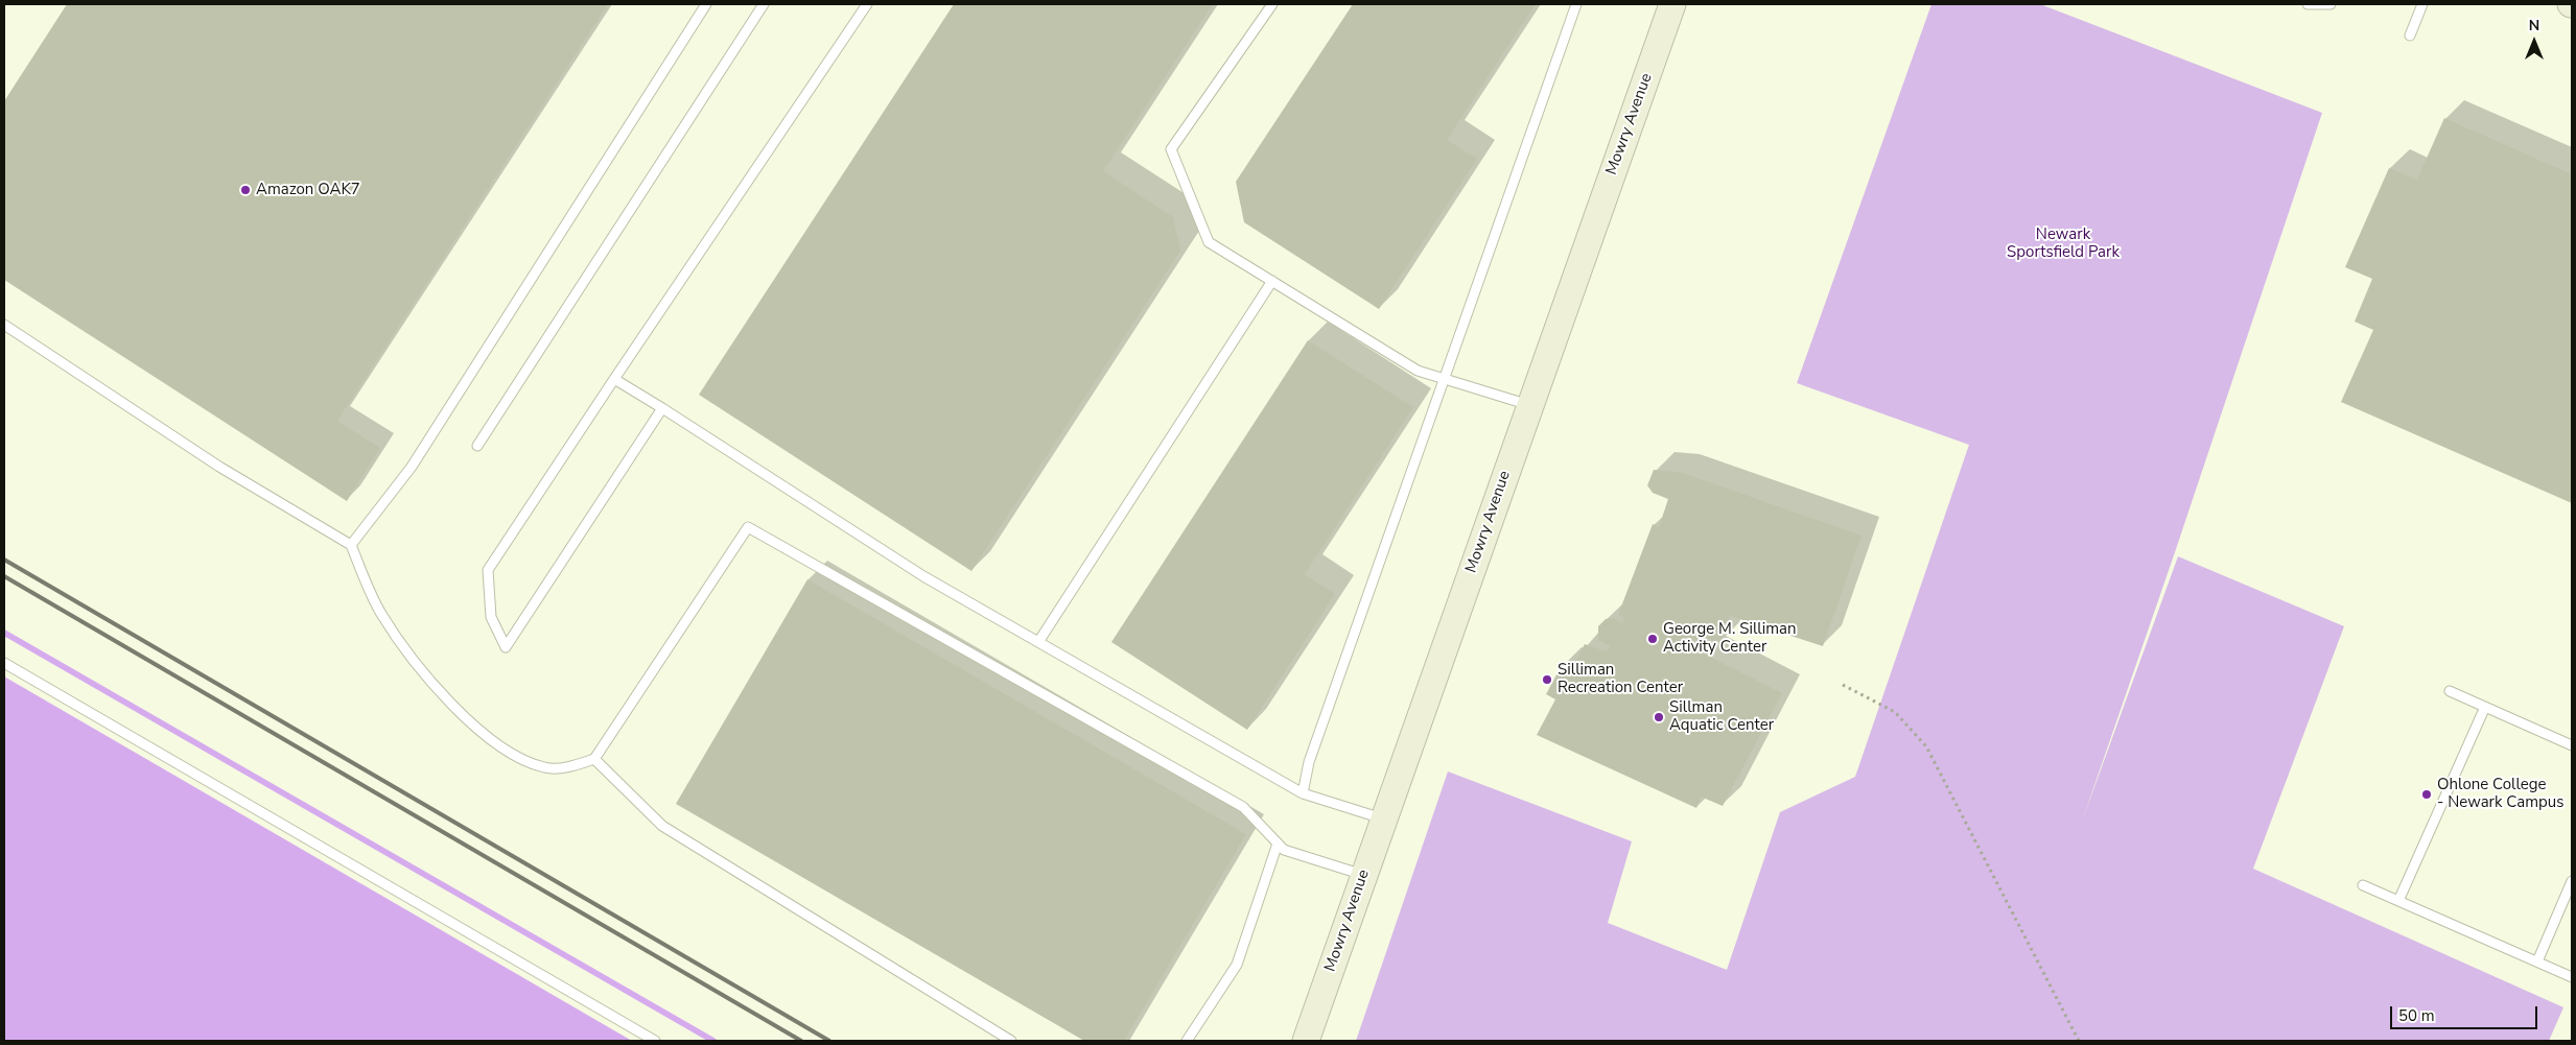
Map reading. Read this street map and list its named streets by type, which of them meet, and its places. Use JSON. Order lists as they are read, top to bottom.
{
  "streets": {
    "main road": ["Mowry Avenue"]
  },
  "parks": ["Newark Sportsfield Park"],
  "places": [
    "Amazon OAK7",
    "George M. Silliman Activity Center",
    "Silliman Recreation Center",
    "Sillman Aquatic Center",
    "Ohlone College - Newark Campus"
  ],
  "scale_bar": "50 m",
  "north": "top"
}
